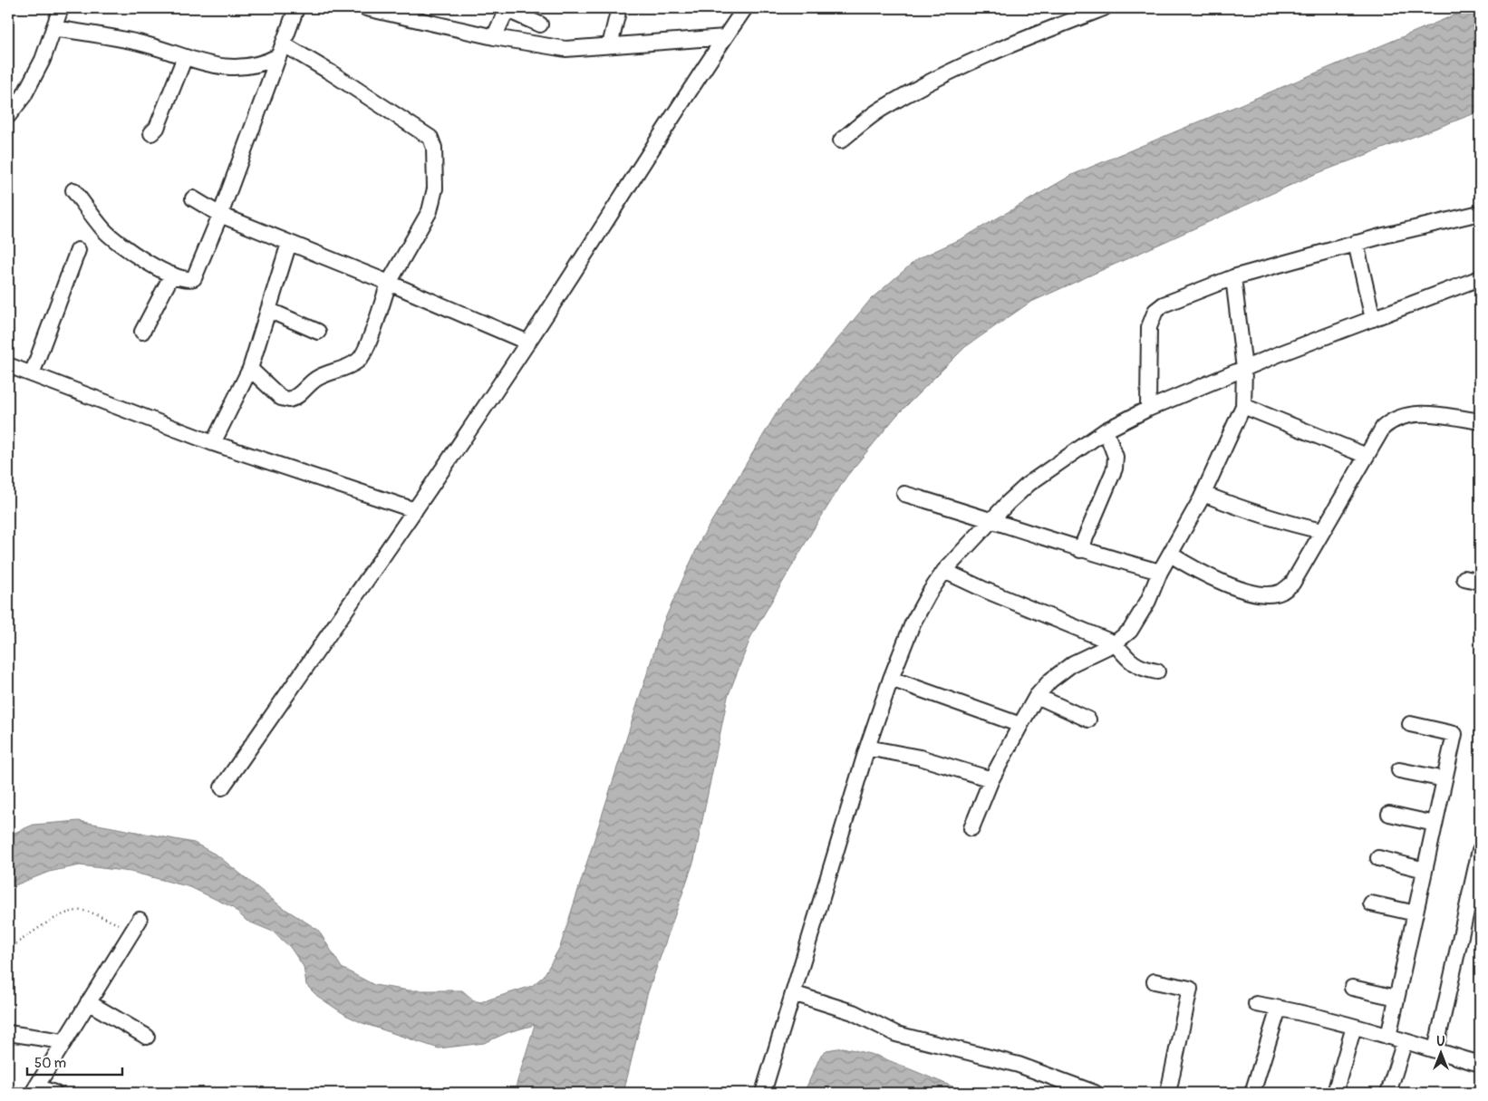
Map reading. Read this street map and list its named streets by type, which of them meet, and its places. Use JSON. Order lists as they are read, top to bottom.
{
  "scale_bar": "50 m",
  "north": "top"
}
